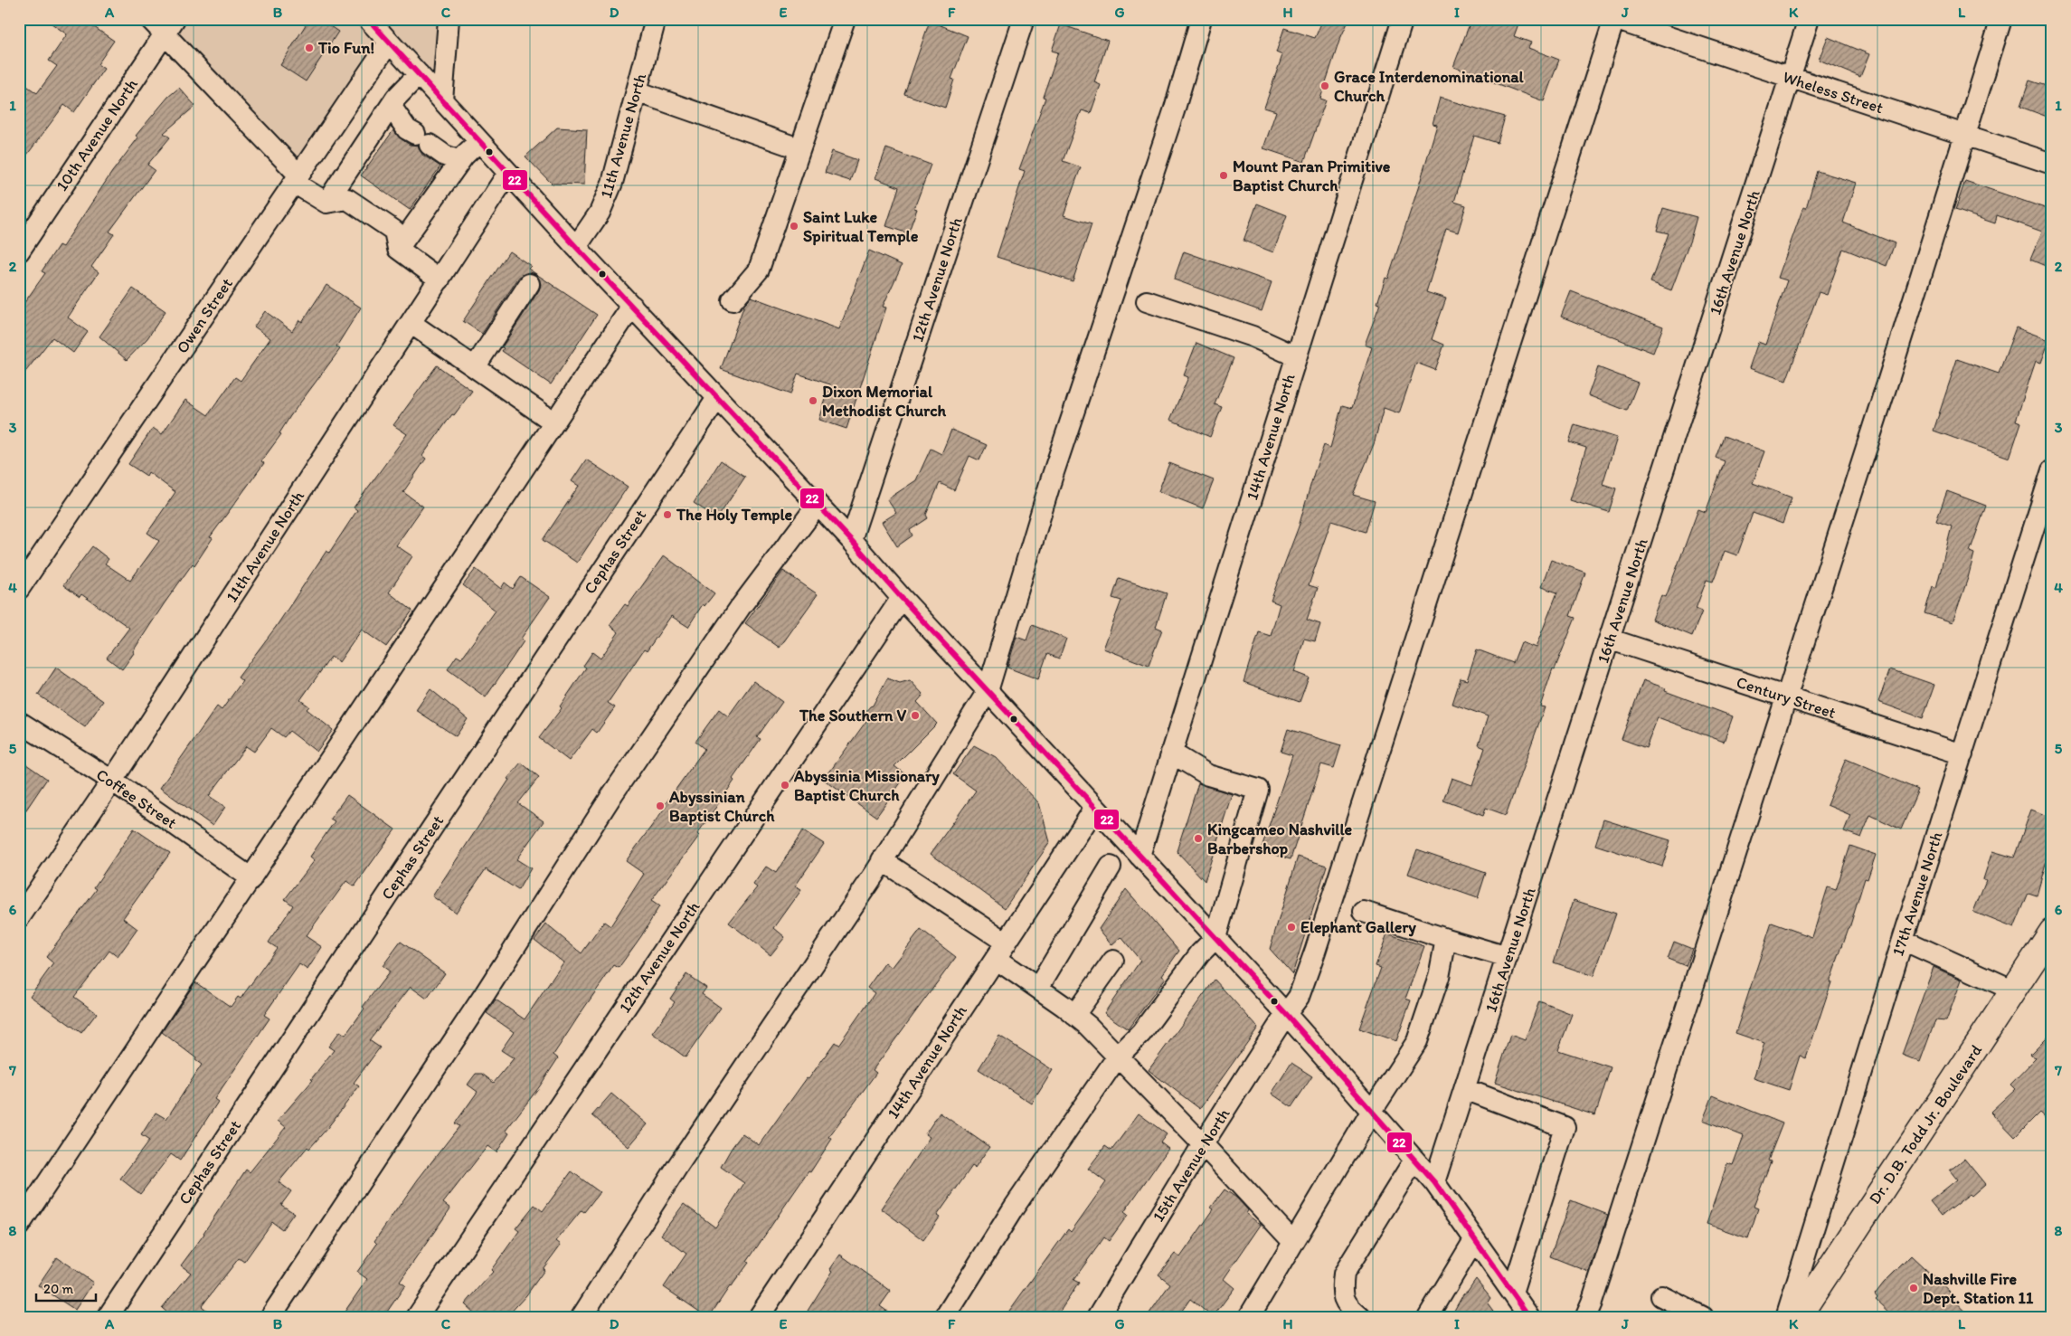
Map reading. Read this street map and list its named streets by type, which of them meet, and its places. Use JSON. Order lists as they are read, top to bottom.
{
  "streets": {
    "main road": ["Dr. D.B. Todd Jr. Boulevard"],
    "street": [
      "Wheless Street",
      "10th Avenue North",
      "11th Avenue North",
      "16th Avenue North",
      "12th Avenue North",
      "Owen Street",
      "14th Avenue North",
      "Cephas Street",
      "Century Street",
      "Coffee Street",
      "17th Avenue North",
      "15th Avenue North"
    ]
  },
  "crossings": [
    ["Wheless Street", "16th Avenue North"],
    ["Wheless Street", "15th Avenue North"],
    ["11th Avenue North", "Coffee Street"],
    ["16th Avenue North", "Century Street"],
    ["Century Street", "17th Avenue North"]
  ],
  "places": [
    "Tio Fun!",
    "Grace Interdenominational Church",
    "Mount Paran Primitive Baptist Church",
    "Saint Luke Spiritual Temple",
    "Dixon Memorial Methodist Church",
    "The Holy Temple",
    "The Southern V",
    "Abyssinia Missionary Baptist Church",
    "Abyssinian Baptist Church",
    "Kingcameo Nashville Barbershop",
    "Elephant Gallery",
    "Nashville Fire Dept. Station 11"
  ],
  "lines": ["transit line 22"],
  "scale_bar": "20 m",
  "grid": {
    "columns": [
      "A",
      "B",
      "C",
      "D",
      "E",
      "F",
      "G",
      "H",
      "I",
      "J",
      "K",
      "L"
    ],
    "rows": [
      "1",
      "2",
      "3",
      "4",
      "5",
      "6",
      "7",
      "8"
    ]
  }
}
